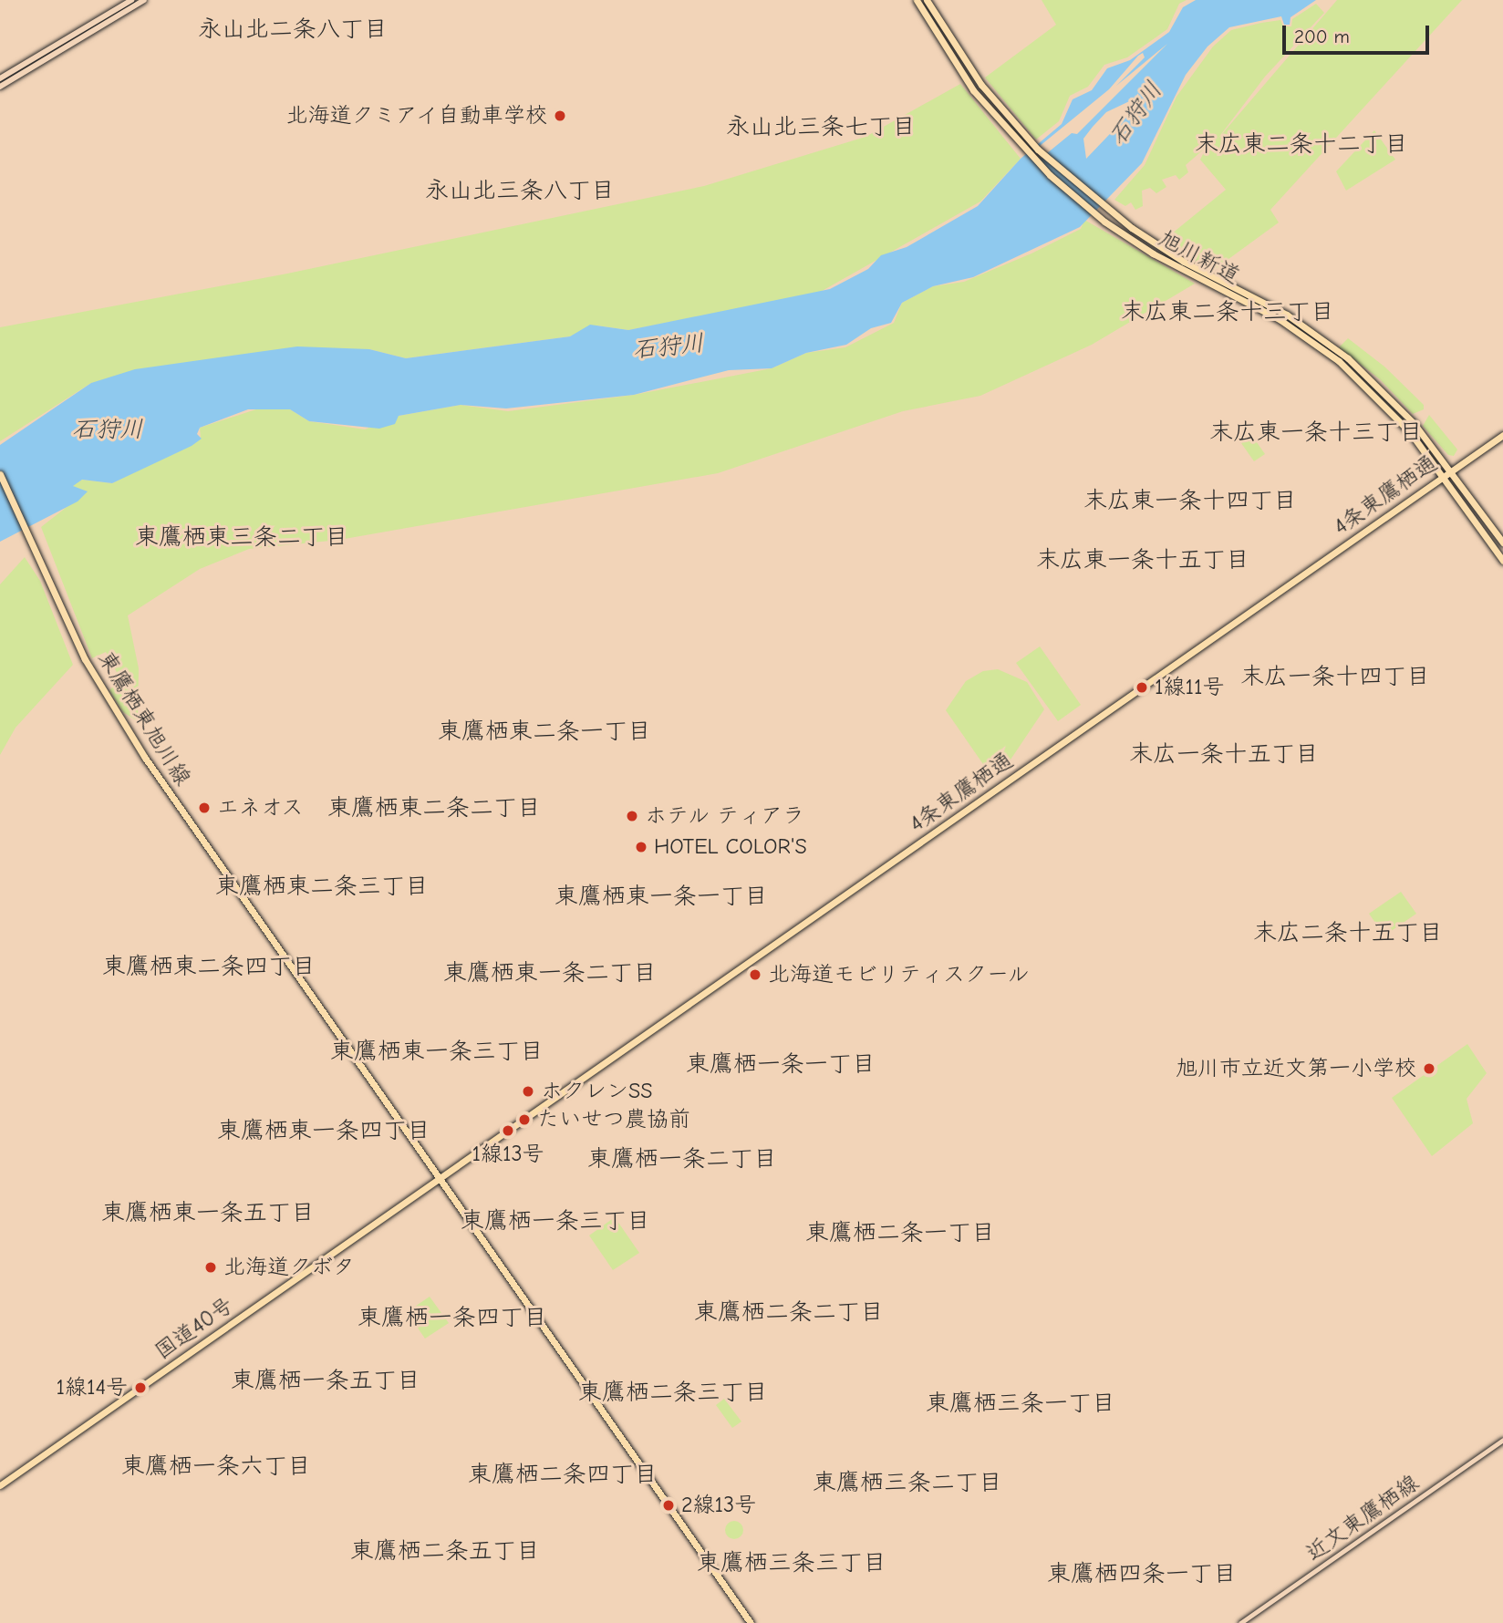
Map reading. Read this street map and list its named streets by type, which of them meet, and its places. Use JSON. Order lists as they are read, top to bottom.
{
  "streets": {
    "main road": [
      "旭川新道",
      "4条東鷹栖通",
      "東鷹栖東旭川線",
      "国道40号"
    ],
    "street": ["近文東鷹栖線"]
  },
  "crossings": [
    ["旭川新道", "4条東鷹栖通"],
    ["4条東鷹栖通", "東鷹栖東旭川線"],
    ["4条東鷹栖通", "国道40号"],
    ["東鷹栖東旭川線", "国道40号"]
  ],
  "districts": [
    "永山北二条八丁目",
    "永山北三条七丁目",
    "末広東二条十二丁目",
    "永山北三条八丁目",
    "末広東二条十三丁目",
    "末広東一条十三丁目",
    "末広東一条十四丁目",
    "東鷹栖東三条二丁目",
    "末広東一条十五丁目",
    "末広一条十四丁目",
    "東鷹栖東二条一丁目",
    "末広一条十五丁目",
    "東鷹栖東二条二丁目",
    "東鷹栖東二条三丁目",
    "東鷹栖東一条一丁目",
    "末広二条十五丁目",
    "東鷹栖東二条四丁目",
    "東鷹栖東一条二丁目",
    "東鷹栖東一条三丁目",
    "東鷹栖一条一丁目",
    "東鷹栖東一条四丁目",
    "東鷹栖一条二丁目",
    "東鷹栖東一条五丁目",
    "東鷹栖一条三丁目",
    "東鷹栖二条一丁目",
    "東鷹栖二条二丁目",
    "東鷹栖一条四丁目",
    "東鷹栖一条五丁目",
    "東鷹栖二条三丁目",
    "東鷹栖三条一丁目",
    "東鷹栖一条六丁目",
    "東鷹栖二条四丁目",
    "東鷹栖三条二丁目",
    "東鷹栖二条五丁目",
    "東鷹栖三条三丁目",
    "東鷹栖四条一丁目"
  ],
  "water": ["石狩川"],
  "places": [
    "北海道クミアイ自動車学校",
    "1線11号",
    "エネオス",
    "ホテル ティアラ",
    "HOTEL COLOR'S",
    "北海道モビリティスクール",
    "旭川市立近文第一小学校",
    "ホクレンSS",
    "たいせつ農協前",
    "1線13号",
    "北海道クボタ",
    "1線14号",
    "2線13号"
  ],
  "scale_bar": "200 m"
}
